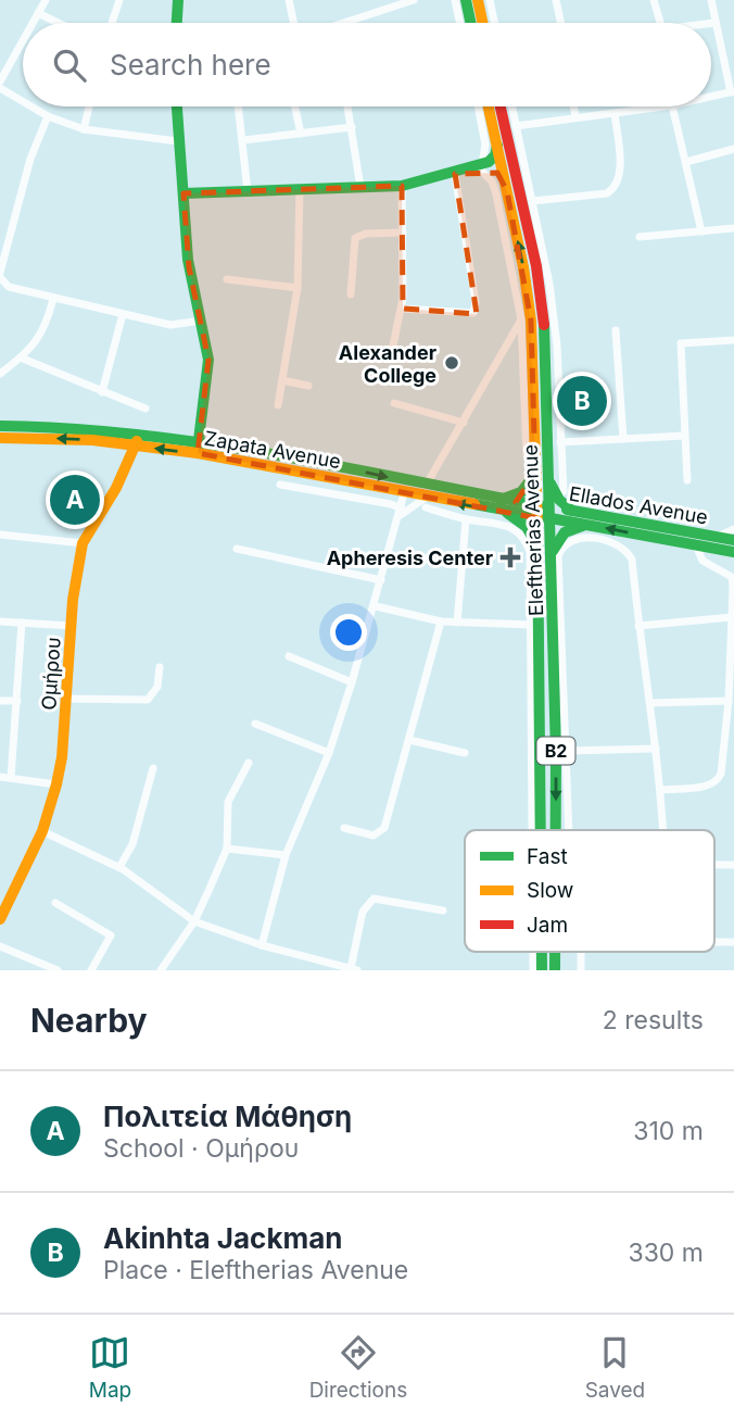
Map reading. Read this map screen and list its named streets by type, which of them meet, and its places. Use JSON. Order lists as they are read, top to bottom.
{
  "streets": {
    "main road": [
      "Zapata Avenue",
      "Ellados Avenue",
      "Eleftherias Avenue",
      "Ομήρου",
      "B2"
    ]
  },
  "crossings": [
    ["Zapata Avenue", "Ellados Avenue"],
    ["Zapata Avenue", "Eleftherias Avenue"],
    ["Zapata Avenue", "Ομήρου"],
    ["Ellados Avenue", "Eleftherias Avenue"]
  ],
  "places": {
    "other": ["Alexander College"],
    "health": ["Apheresis Center"]
  },
  "legend": ["Fast", "Slow", "Jam"],
  "page": {
    "search": "Search here",
    "pins": ["B", "A"],
    "heading": ["Nearby", "2 results"],
    "list": [
      {
        "mark": "A",
        "name": "Πολιτεία Μάθηση",
        "note": "School · Ομήρου",
        "value": "310 m"
      },
      {
        "mark": "B",
        "name": "Αkinhta Jackman",
        "note": "Place · Eleftherias Avenue",
        "value": "330 m"
      }
    ],
    "nav": ["Map", "Directions", "Saved"]
  }
}
